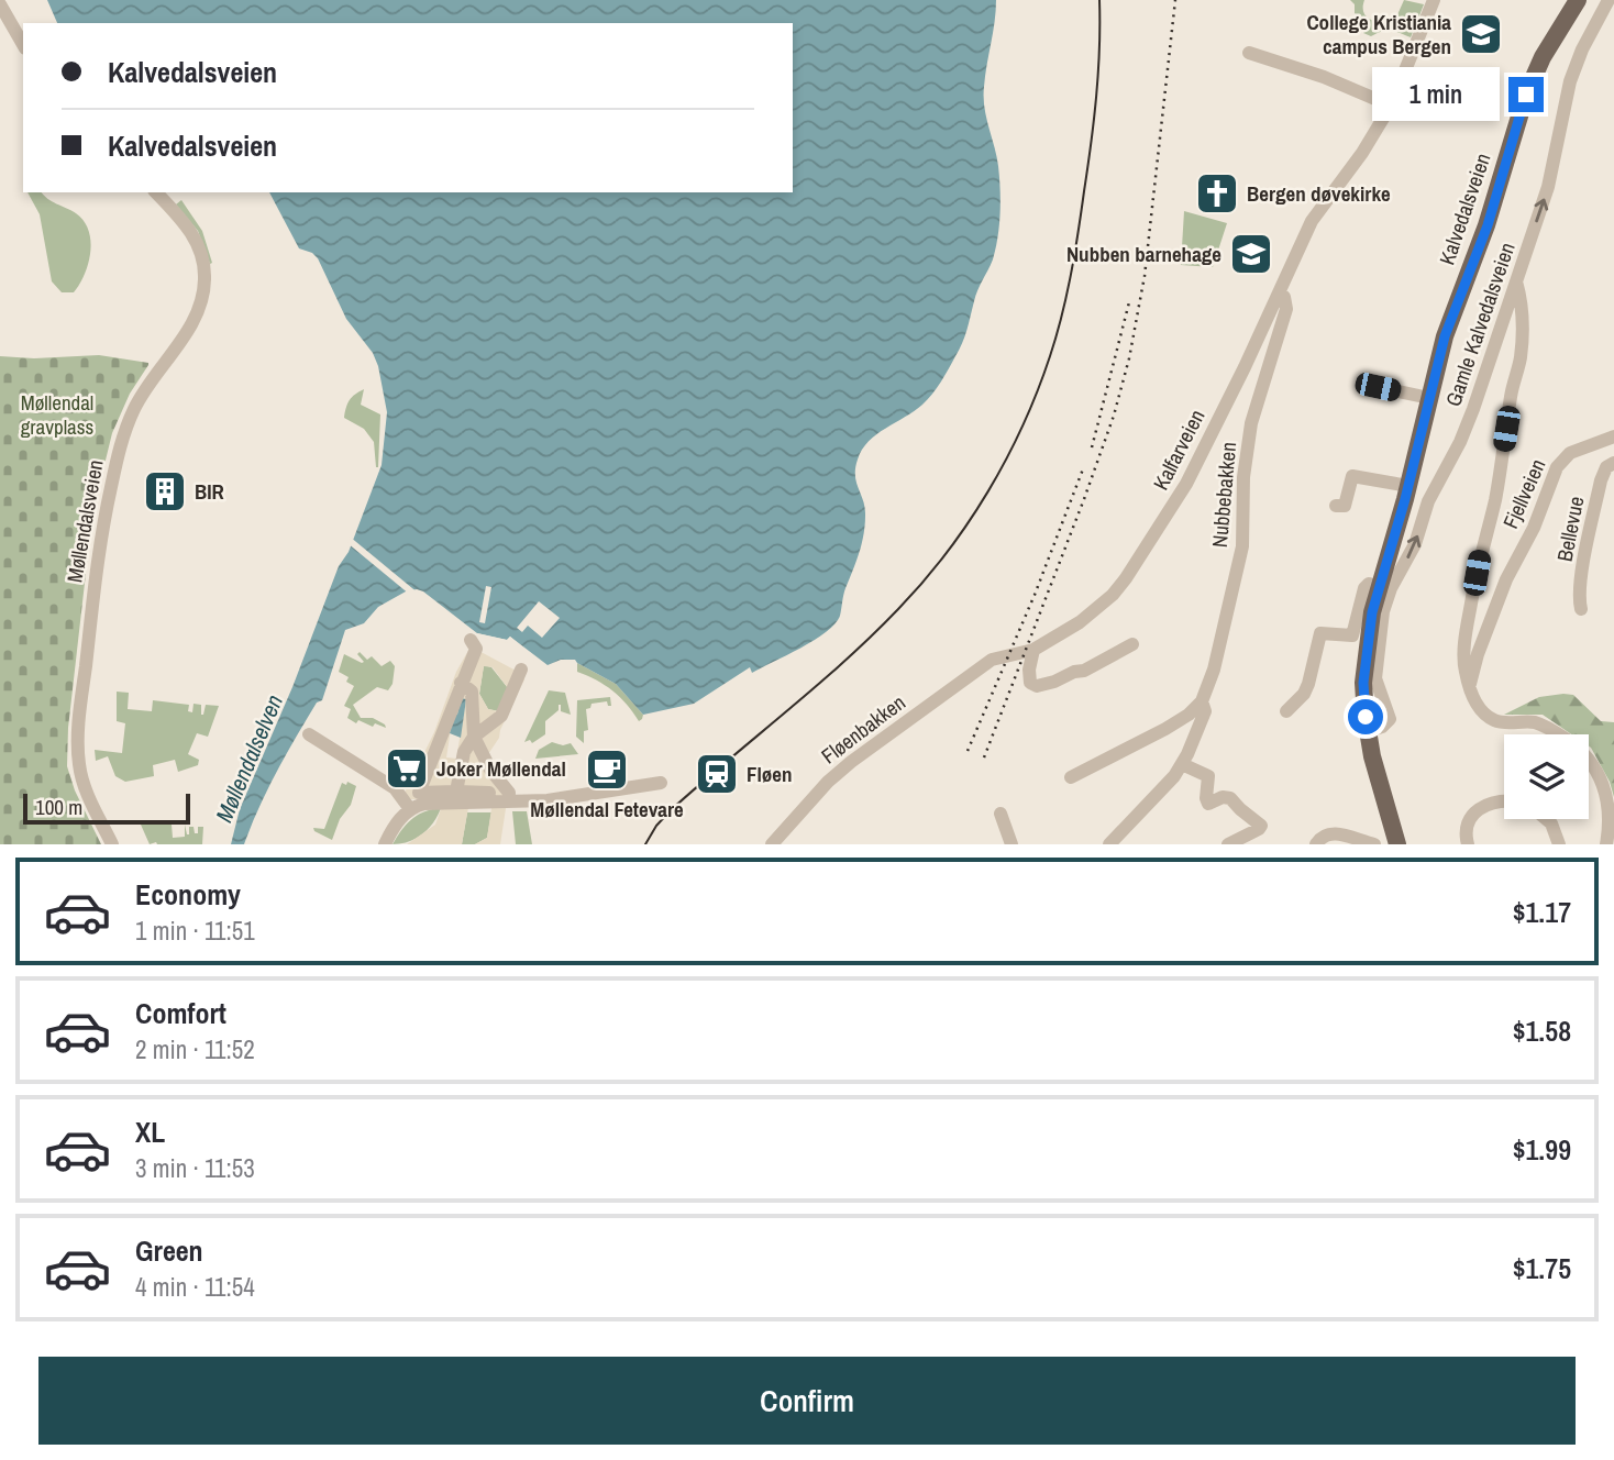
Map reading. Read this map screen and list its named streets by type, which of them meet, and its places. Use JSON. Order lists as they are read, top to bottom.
{
  "streets": {
    "main road": ["Kalvedalsveien"],
    "street": [
      "Gamle Kalvedalsveien",
      "Kalfarveien",
      "Fjellveien",
      "Nubbebakken",
      "Møllendalsveien",
      "Bellevue",
      "Fløenbakken"
    ]
  },
  "crossings": [
    ["Kalvedalsveien", "Gamle Kalvedalsveien"],
    ["Kalfarveien", "Nubbebakken"],
    ["Kalfarveien", "Fløenbakken"]
  ],
  "water": ["Møllendalselven"],
  "parks": ["Møllendal gravplass"],
  "places": {
    "school or university": ["College Kristiania campus Bergen", "Nubben barnehage"],
    "church": ["Bergen døvekirke"],
    "building": ["BIR"],
    "supermarket": ["Joker Møllendal"],
    "cafe": ["Møllendal Fetevare"],
    "station": ["Fløen"]
  },
  "scale_bar": "100 m",
  "page": {
    "banner": ["Kalvedalsveien", "Kalvedalsveien"],
    "bubble": "1 min",
    "scale": "100 m",
    "list": [
      {
        "name": "Economy",
        "note": "1 min · 11:51",
        "value": "$1.17"
      },
      {
        "name": "Comfort",
        "note": "2 min · 11:52",
        "value": "$1.58"
      },
      {
        "name": "XL",
        "note": "3 min · 11:53",
        "value": "$1.99"
      },
      {
        "name": "Green",
        "note": "4 min · 11:54",
        "value": "$1.75"
      }
    ],
    "buttons": "Confirm"
  }
}
